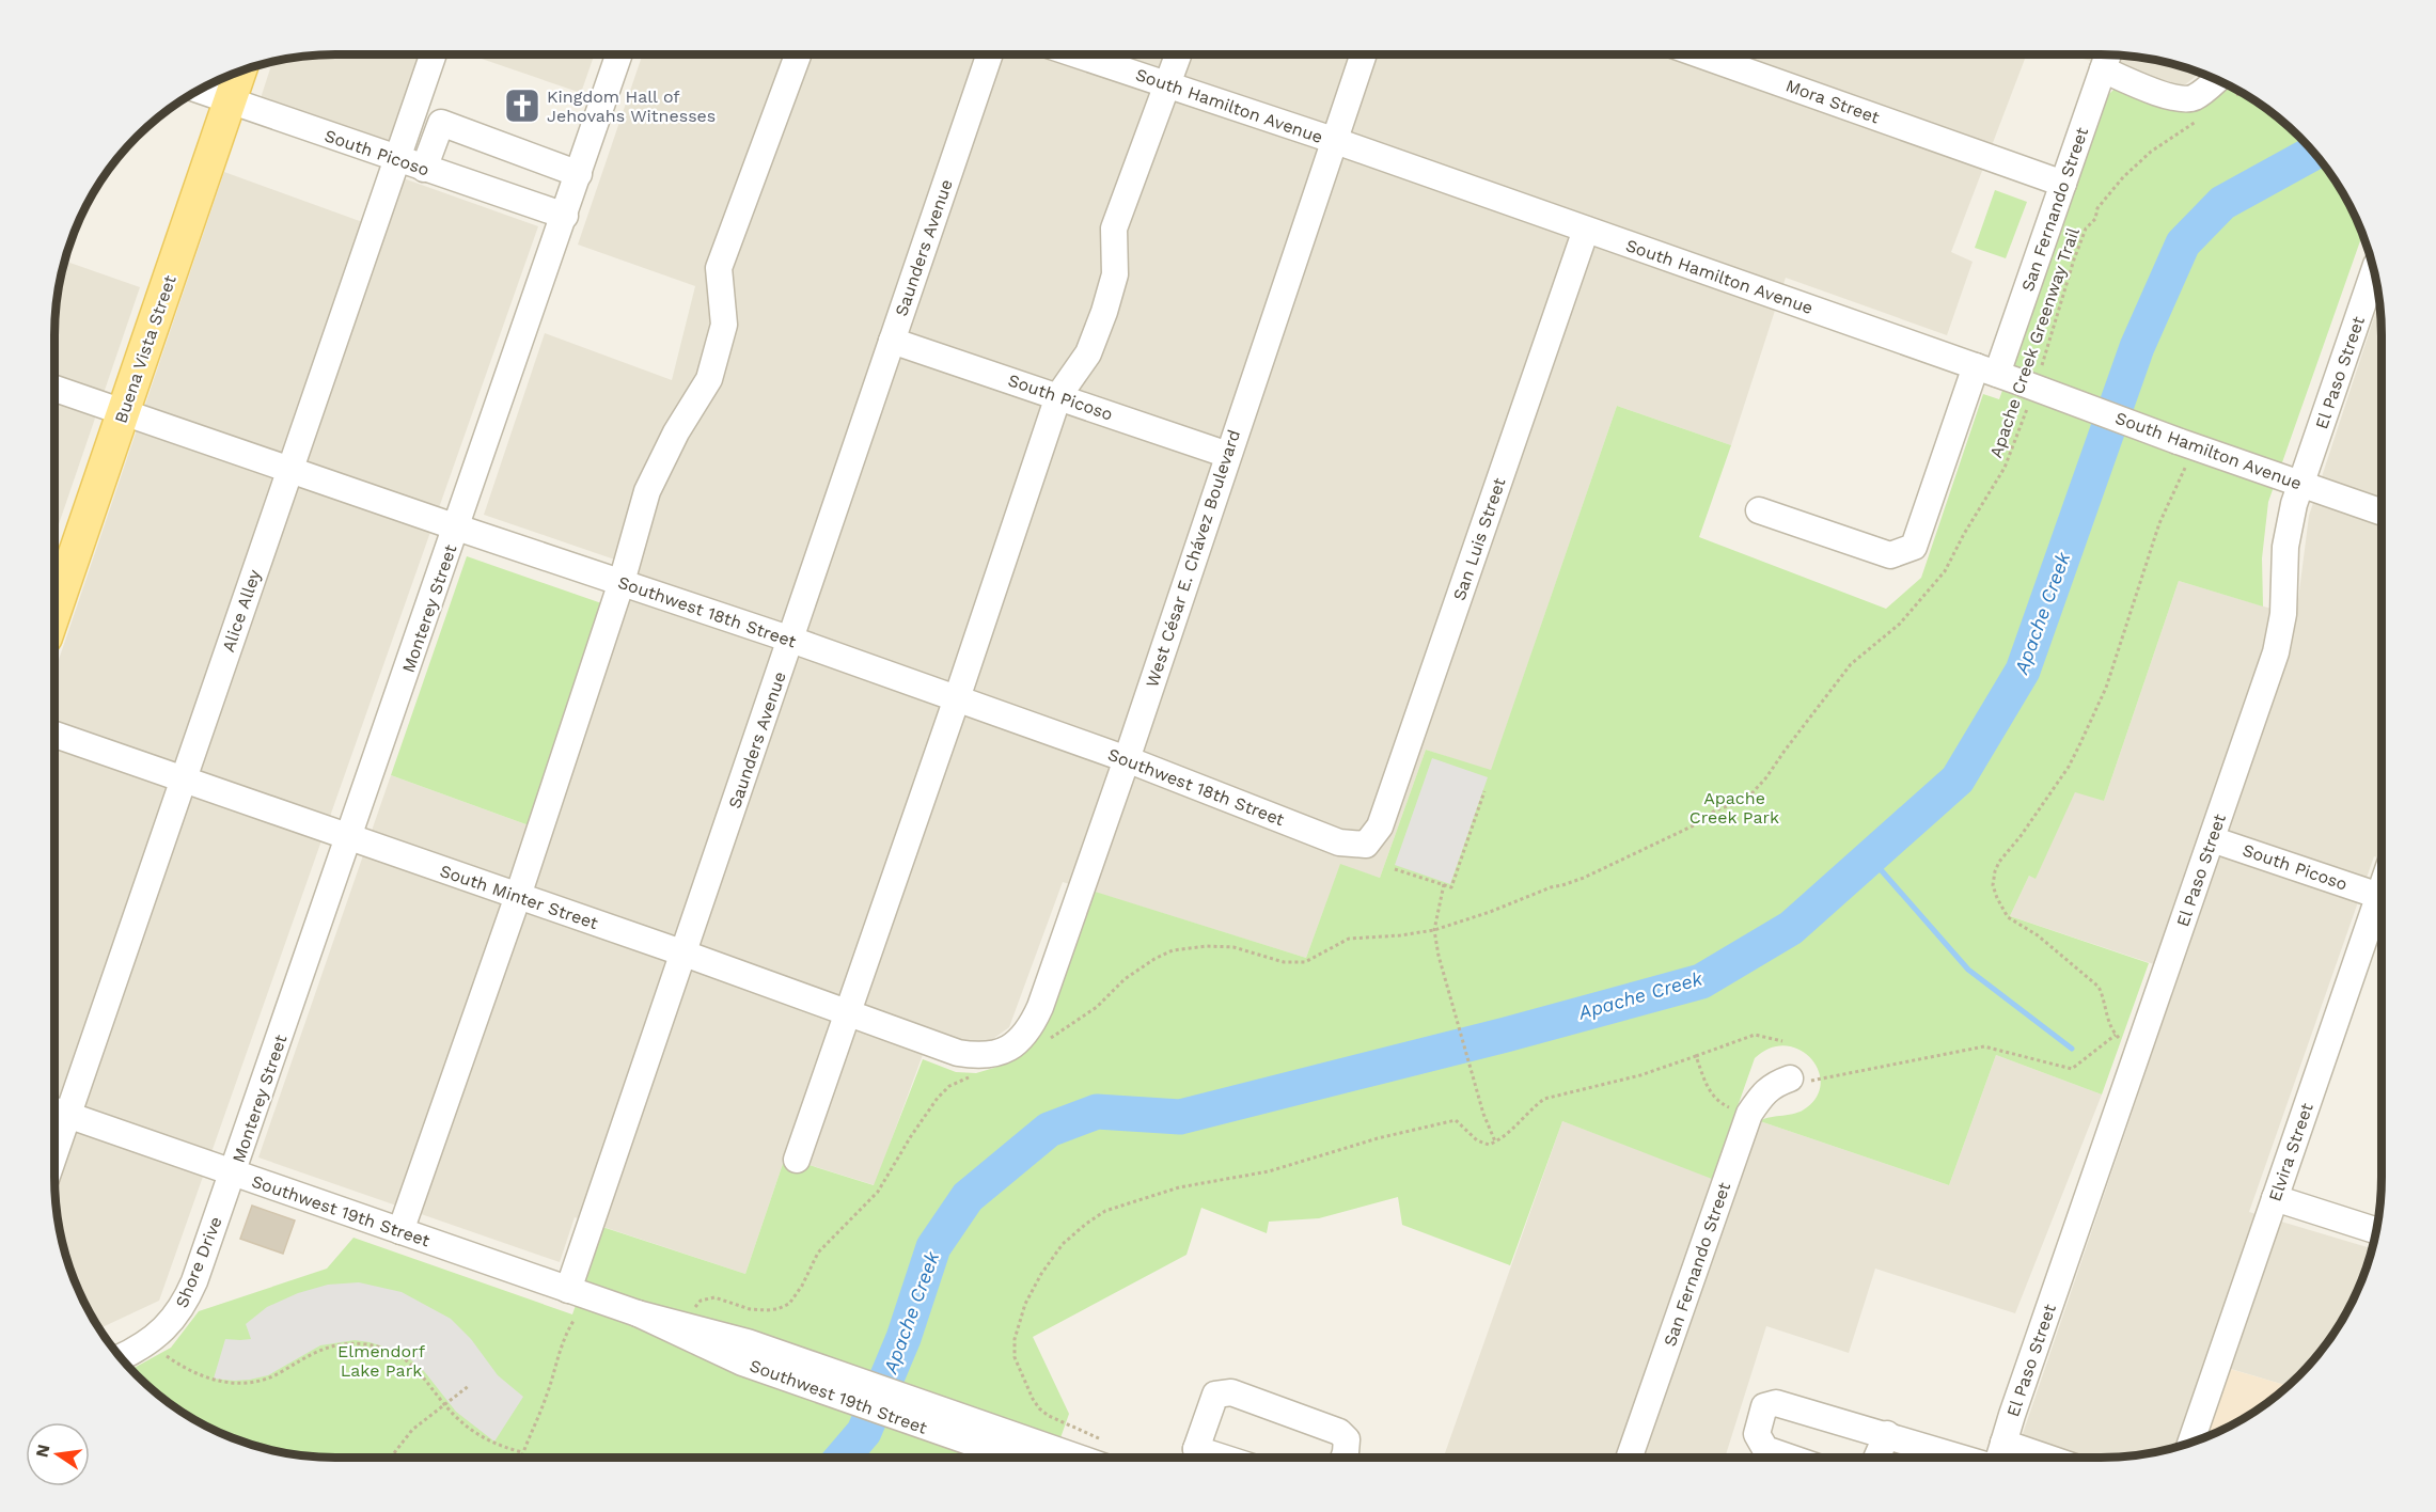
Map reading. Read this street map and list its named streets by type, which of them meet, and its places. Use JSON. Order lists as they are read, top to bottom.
{
  "streets": {
    "main road": ["Buena Vista Street"],
    "street": [
      "Mora Street",
      "South Hamilton Avenue",
      "South Picoso",
      "San Fernando Street",
      "Saunders Avenue",
      "El Paso Street",
      "San Luis Street",
      "West César E. Chávez Boulevard",
      "Monterey Street",
      "Alice Alley",
      "Southwest 18th Street",
      "South Minter Street",
      "Elvira Street",
      "Southwest 19th Street",
      "Shore Drive"
    ],
    "path": ["Apache Creek Greenway Trail"]
  },
  "crossings": [
    ["Mora Street", "San Fernando Street"],
    ["South Hamilton Avenue", "San Fernando Street"],
    ["South Hamilton Avenue", "El Paso Street"],
    ["South Hamilton Avenue", "San Luis Street"],
    ["South Hamilton Avenue", "West César E. Chávez Boulevard"],
    ["South Picoso", "Saunders Avenue"],
    ["South Picoso", "Buena Vista Street"],
    ["South Picoso", "El Paso Street"],
    ["South Picoso", "West César E. Chávez Boulevard"],
    ["South Picoso", "Monterey Street"],
    ["South Picoso", "Alice Alley"],
    ["South Picoso", "Elvira Street"],
    ["Saunders Avenue", "Southwest 18th Street"],
    ["Saunders Avenue", "South Minter Street"],
    ["Saunders Avenue", "Southwest 19th Street"],
    ["Buena Vista Street", "Southwest 18th Street"],
    ["San Luis Street", "Southwest 18th Street"],
    ["West César E. Chávez Boulevard", "Southwest 18th Street"],
    ["West César E. Chávez Boulevard", "South Minter Street"],
    ["Monterey Street", "Southwest 18th Street"],
    ["Monterey Street", "South Minter Street"],
    ["Monterey Street", "Southwest 19th Street"],
    ["Monterey Street", "Shore Drive"],
    ["Alice Alley", "Southwest 18th Street"],
    ["Alice Alley", "South Minter Street"],
    ["Alice Alley", "Southwest 19th Street"],
    ["Southwest 19th Street", "Shore Drive"]
  ],
  "water": ["Apache Creek"],
  "parks": ["Apache Creek Park", "Elmendorf Lake Park"],
  "places": {
    "church": ["Kingdom Hall of Jehovahs Witnesses"]
  },
  "north": "left"
}
